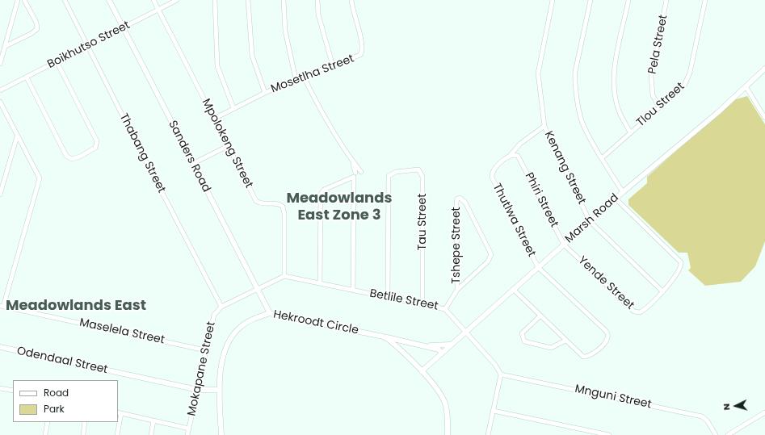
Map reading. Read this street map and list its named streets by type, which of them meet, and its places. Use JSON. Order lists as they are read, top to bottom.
{
  "streets": {
    "street": [
      "Pela Street",
      "Boikhutso Street",
      "Mosetlha Street",
      "Tlou Street",
      "Mpolokeng Street",
      "Thabang Street",
      "Sanders Road",
      "Kenang Street",
      "Phiri Street",
      "Marsh Road",
      "Thutlwa Street",
      "Tau Street",
      "Tshepe Street",
      "Yende Street",
      "Betlile Street",
      "Hekroodt Circle",
      "Maselela Street",
      "Odendaal Street",
      "Mokapane Street",
      "Mnguni Street"
    ]
  },
  "crossings": [
    ["Pela Street", "Tlou Street"],
    ["Boikhutso Street", "Mpolokeng Street"],
    ["Boikhutso Street", "Thabang Street"],
    ["Boikhutso Street", "Sanders Road"],
    ["Mosetlha Street", "Mpolokeng Street"],
    ["Mpolokeng Street", "Betlile Street"],
    ["Thabang Street", "Mokapane Street"],
    ["Sanders Road", "Hekroodt Circle"],
    ["Sanders Road", "Mokapane Street"],
    ["Kenang Street", "Marsh Road"],
    ["Phiri Street", "Marsh Road"],
    ["Phiri Street", "Thutlwa Street"],
    ["Phiri Street", "Yende Street"],
    ["Marsh Road", "Thutlwa Street"],
    ["Marsh Road", "Yende Street"],
    ["Marsh Road", "Betlile Street"],
    ["Marsh Road", "Hekroodt Circle"],
    ["Tau Street", "Betlile Street"],
    ["Tshepe Street", "Betlile Street"],
    ["Betlile Street", "Mnguni Street"],
    ["Hekroodt Circle", "Odendaal Street"],
    ["Maselela Street", "Mokapane Street"],
    ["Odendaal Street", "Mokapane Street"]
  ],
  "districts": ["Meadowlands East Zone 3", "Meadowlands East"],
  "legend": ["Road", "Park"],
  "north": "left"
}
